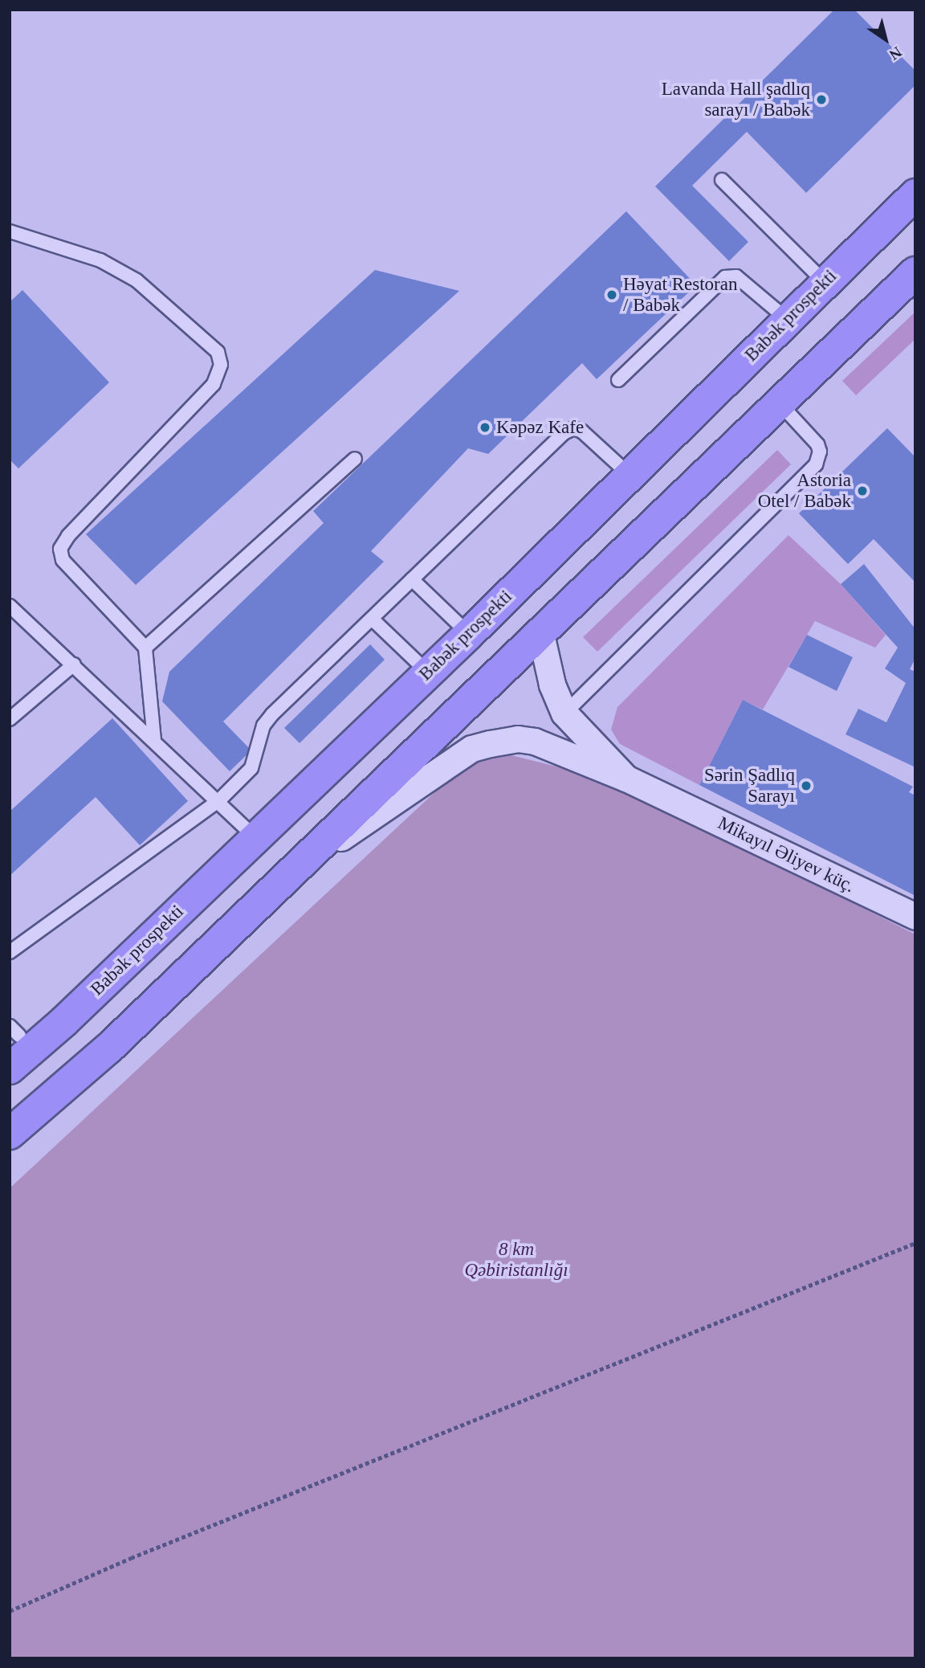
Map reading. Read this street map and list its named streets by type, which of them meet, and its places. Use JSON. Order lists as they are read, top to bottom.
{
  "streets": {
    "main road": ["Babək prospekti"],
    "street": ["Mikayıl Əliyev küç."]
  },
  "parks": ["8 km Qəbiristanlığı"],
  "places": [
    "Lavanda Hall şadlıq sarayı / Babək",
    "Həyat Restoran / Babək",
    "Kəpəz Kafe",
    "Astoria Otel / Babək",
    "Sərin Şadlıq Sarayı"
  ],
  "north": "bottom right"
}
